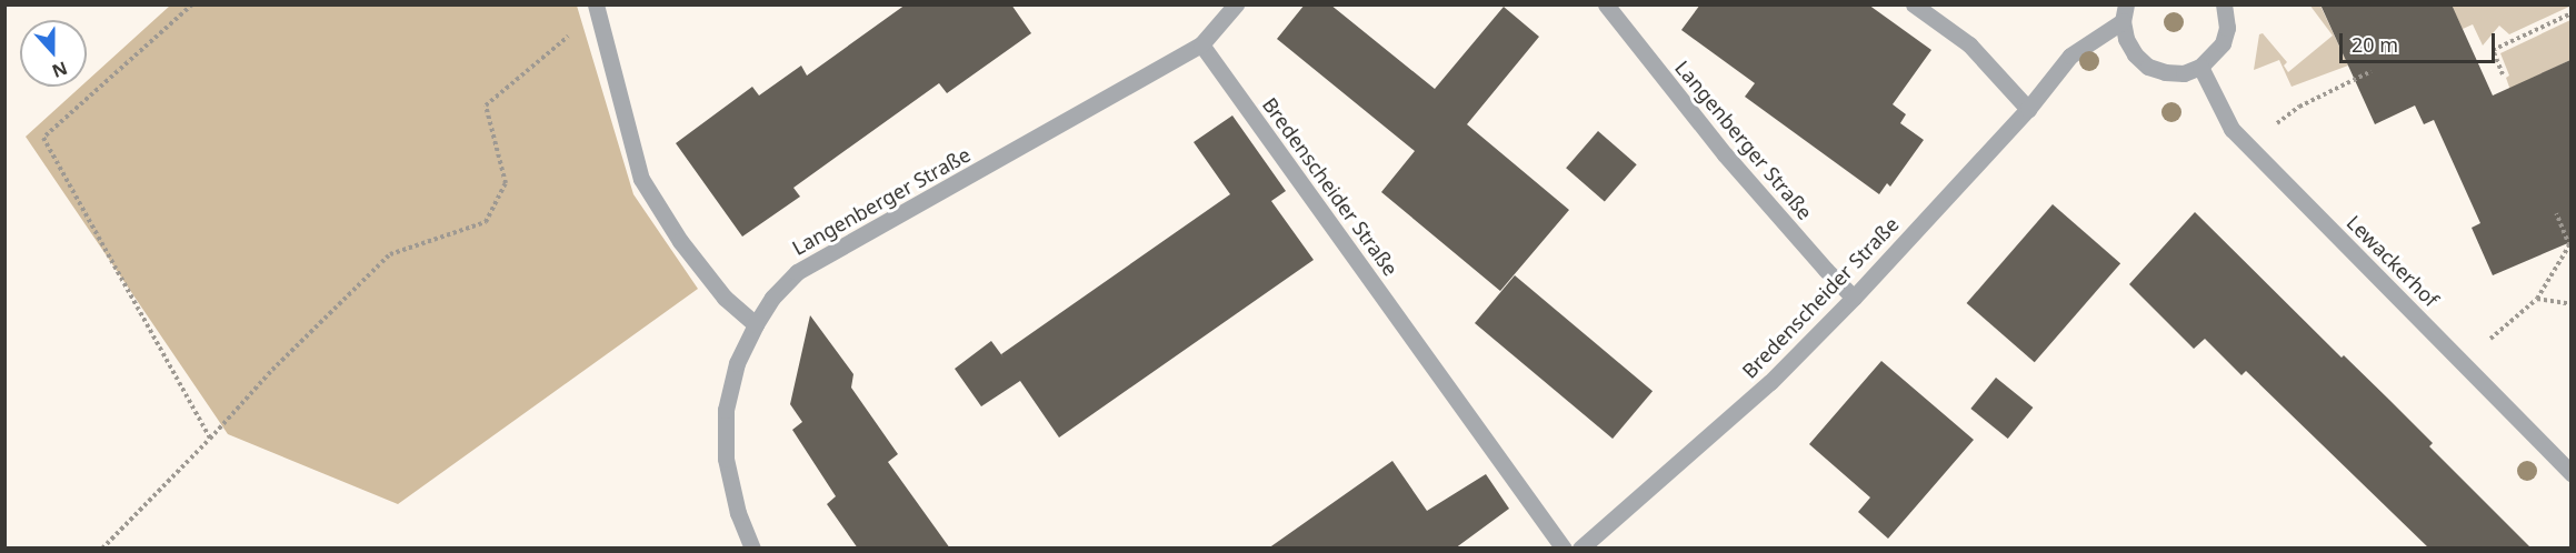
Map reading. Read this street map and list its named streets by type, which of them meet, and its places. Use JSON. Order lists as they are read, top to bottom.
{
  "streets": {
    "street": ["Langenberger Straße", "Bredenscheider Straße", "Lewackerhof"]
  },
  "crossings": [
    ["Langenberger Straße", "Bredenscheider Straße"]
  ],
  "scale_bar": "20 m",
  "north": "bottom"
}
